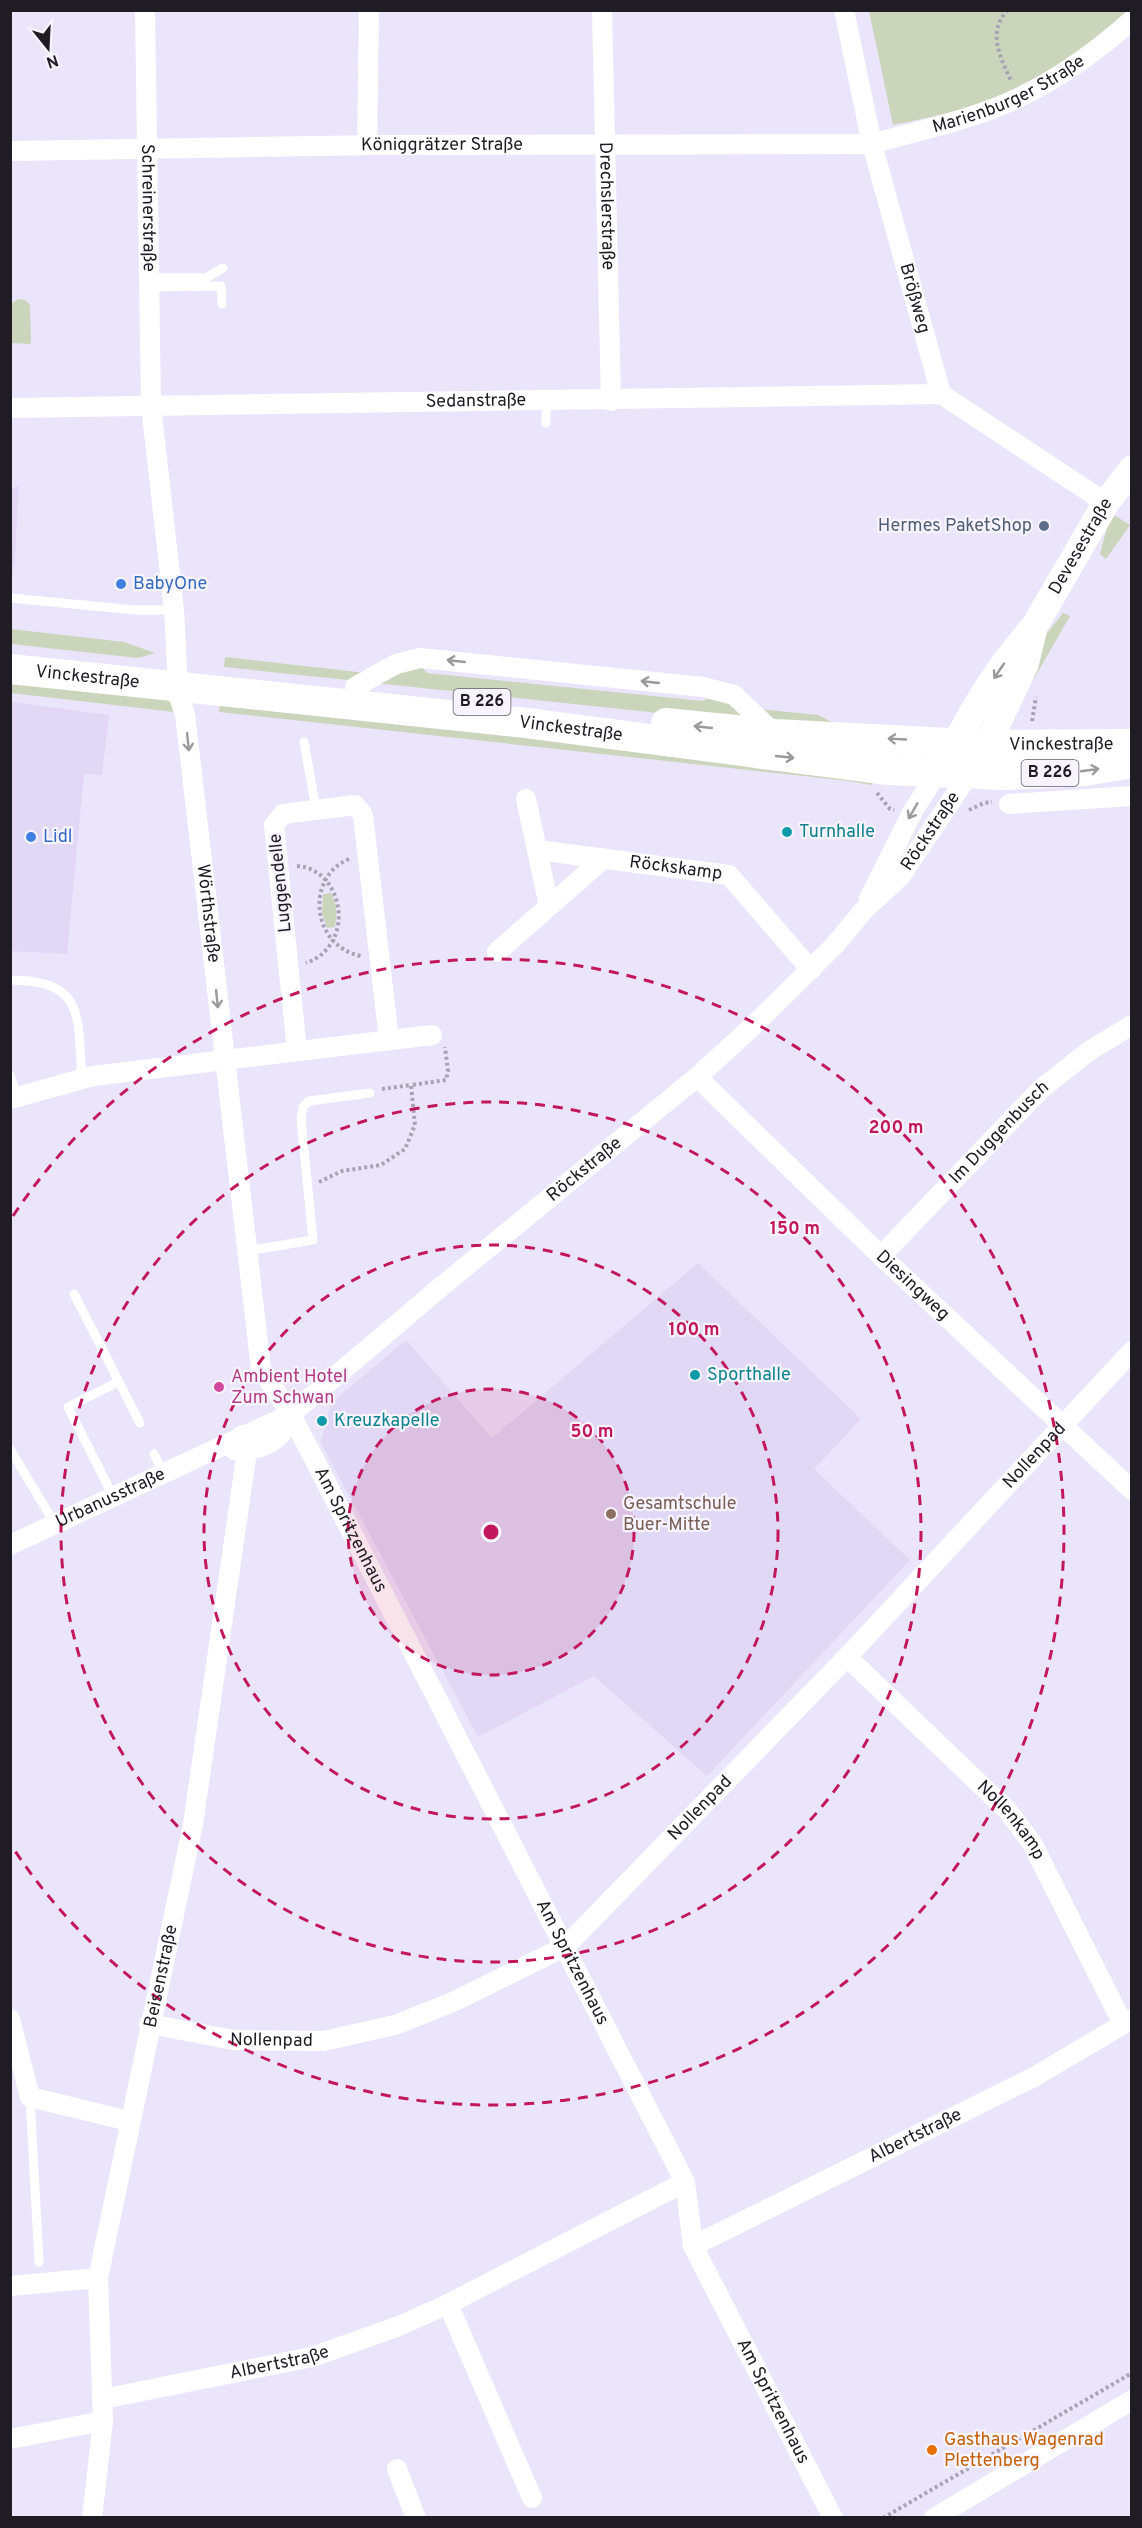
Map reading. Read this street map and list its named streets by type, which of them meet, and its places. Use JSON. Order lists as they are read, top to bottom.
{
  "streets": {
    "main road": ["Vinckestraße", "B 226"],
    "street": [
      "Marienburger Straße",
      "Königgrätzer Straße",
      "Drechslerstraße",
      "Schreinerstraße",
      "Brößweg",
      "Sedanstraße",
      "Devesestraße",
      "Röckstraße",
      "Röckskamp",
      "Luggendelle",
      "Wörthstraße",
      "Im Duggenbusch",
      "Diesingweg",
      "Nollenpad",
      "Urbanusstraße",
      "Am Spritzenhaus",
      "Nollenkamp",
      "Beisenstraße",
      "Albertstraße"
    ]
  },
  "crossings": [
    ["Marienburger Straße", "Königgrätzer Straße"],
    ["Marienburger Straße", "Brößweg"],
    ["Königgrätzer Straße", "Drechslerstraße"],
    ["Königgrätzer Straße", "Schreinerstraße"],
    ["Königgrätzer Straße", "Brößweg"],
    ["Drechslerstraße", "Sedanstraße"],
    ["Schreinerstraße", "Sedanstraße"],
    ["Schreinerstraße", "Wörthstraße"],
    ["Brößweg", "Sedanstraße"],
    ["Sedanstraße", "Wörthstraße"],
    ["Devesestraße", "Vinckestraße"],
    ["Devesestraße", "Röckstraße"],
    ["Vinckestraße", "Röckstraße"],
    ["Vinckestraße", "Wörthstraße"],
    ["Röckstraße", "Röckskamp"],
    ["Röckstraße", "Wörthstraße"],
    ["Röckstraße", "Diesingweg"],
    ["Röckstraße", "Urbanusstraße"],
    ["Röckstraße", "Am Spritzenhaus"],
    ["Wörthstraße", "Urbanusstraße"],
    ["Wörthstraße", "Am Spritzenhaus"],
    ["Im Duggenbusch", "Diesingweg"],
    ["Diesingweg", "Nollenpad"],
    ["Nollenpad", "Am Spritzenhaus"],
    ["Nollenpad", "Nollenkamp"],
    ["Nollenpad", "Beisenstraße"],
    ["Urbanusstraße", "Am Spritzenhaus"],
    ["Urbanusstraße", "Beisenstraße"],
    ["Am Spritzenhaus", "Albertstraße"],
    ["Nollenkamp", "Albertstraße"],
    ["Beisenstraße", "Albertstraße"]
  ],
  "one_way": ["Wörthstraße"],
  "places": [
    "Hermes PaketShop",
    "BabyOne",
    "Turnhalle",
    "Lidl",
    "Sporthalle",
    "Ambient Hotel Zum Schwan",
    "Kreuzkapelle",
    "Gesamtschule Buer-Mitte",
    "Gasthaus Wagenrad Plettenberg"
  ],
  "north": "bottom",
  "rings": [
    "200 m",
    "150 m",
    "100 m",
    "50 m"
  ]
}
